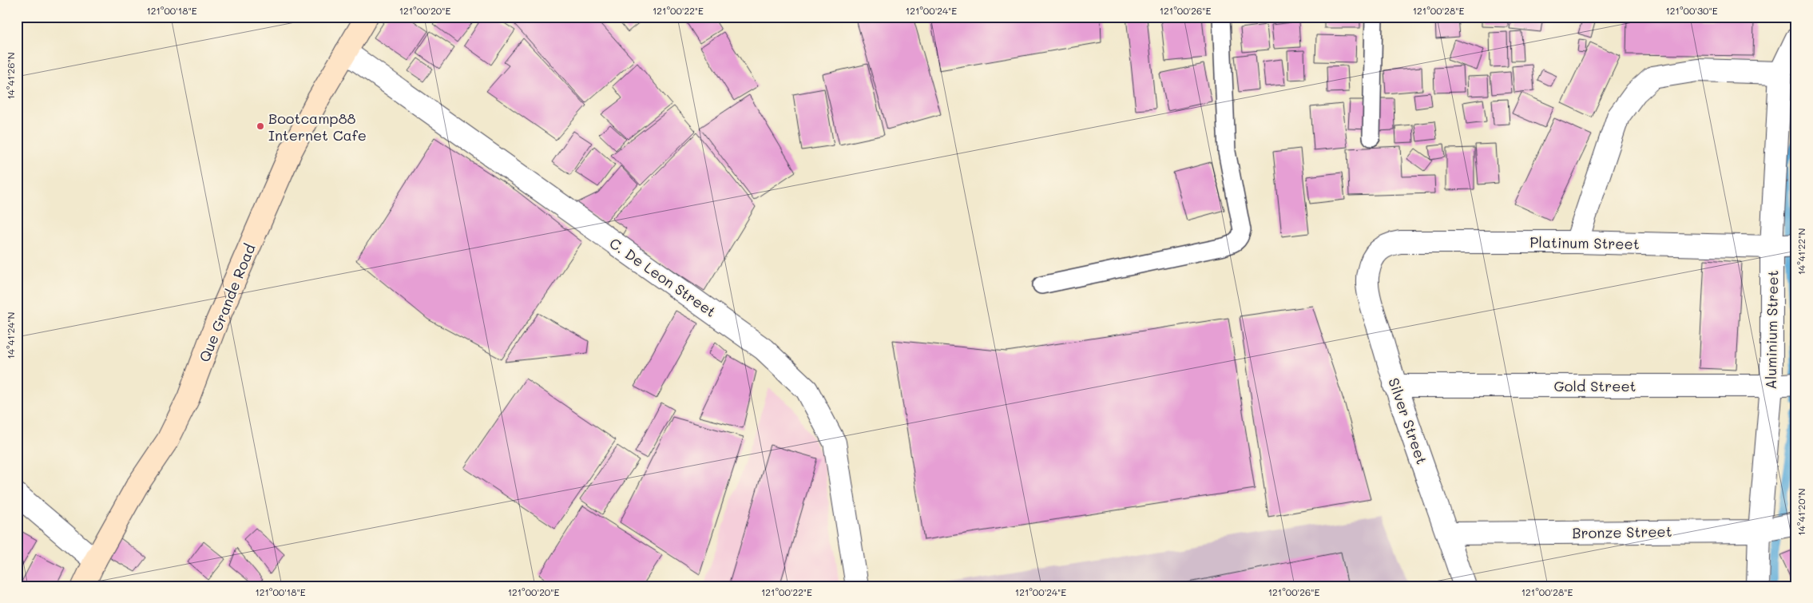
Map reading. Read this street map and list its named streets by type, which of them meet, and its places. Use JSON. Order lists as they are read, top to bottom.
{
  "streets": {
    "main road": ["Que Grande Road"],
    "street": [
      "Platinum Street",
      "C. De Leon Street",
      "Aluminium Street",
      "Gold Street",
      "Silver Street",
      "Bronze Street"
    ]
  },
  "crossings": [
    ["Platinum Street", "Aluminium Street"],
    ["Platinum Street", "Silver Street"],
    ["C. De Leon Street", "Que Grande Road"],
    ["Aluminium Street", "Gold Street"],
    ["Aluminium Street", "Bronze Street"],
    ["Gold Street", "Silver Street"],
    ["Silver Street", "Bronze Street"]
  ],
  "places": ["Bootcamp88 Internet Cafe"],
  "coordinates": [
    "121°00'18\"E",
    "121°00'20\"E",
    "121°00'22\"E",
    "121°00'24\"E",
    "121°00'26\"E",
    "121°00'28\"E",
    "121°00'30\"E",
    "14°41'26\"N",
    "14°41'22\"N",
    "14°41'24\"N",
    "14°41'20\"N"
  ]
}
